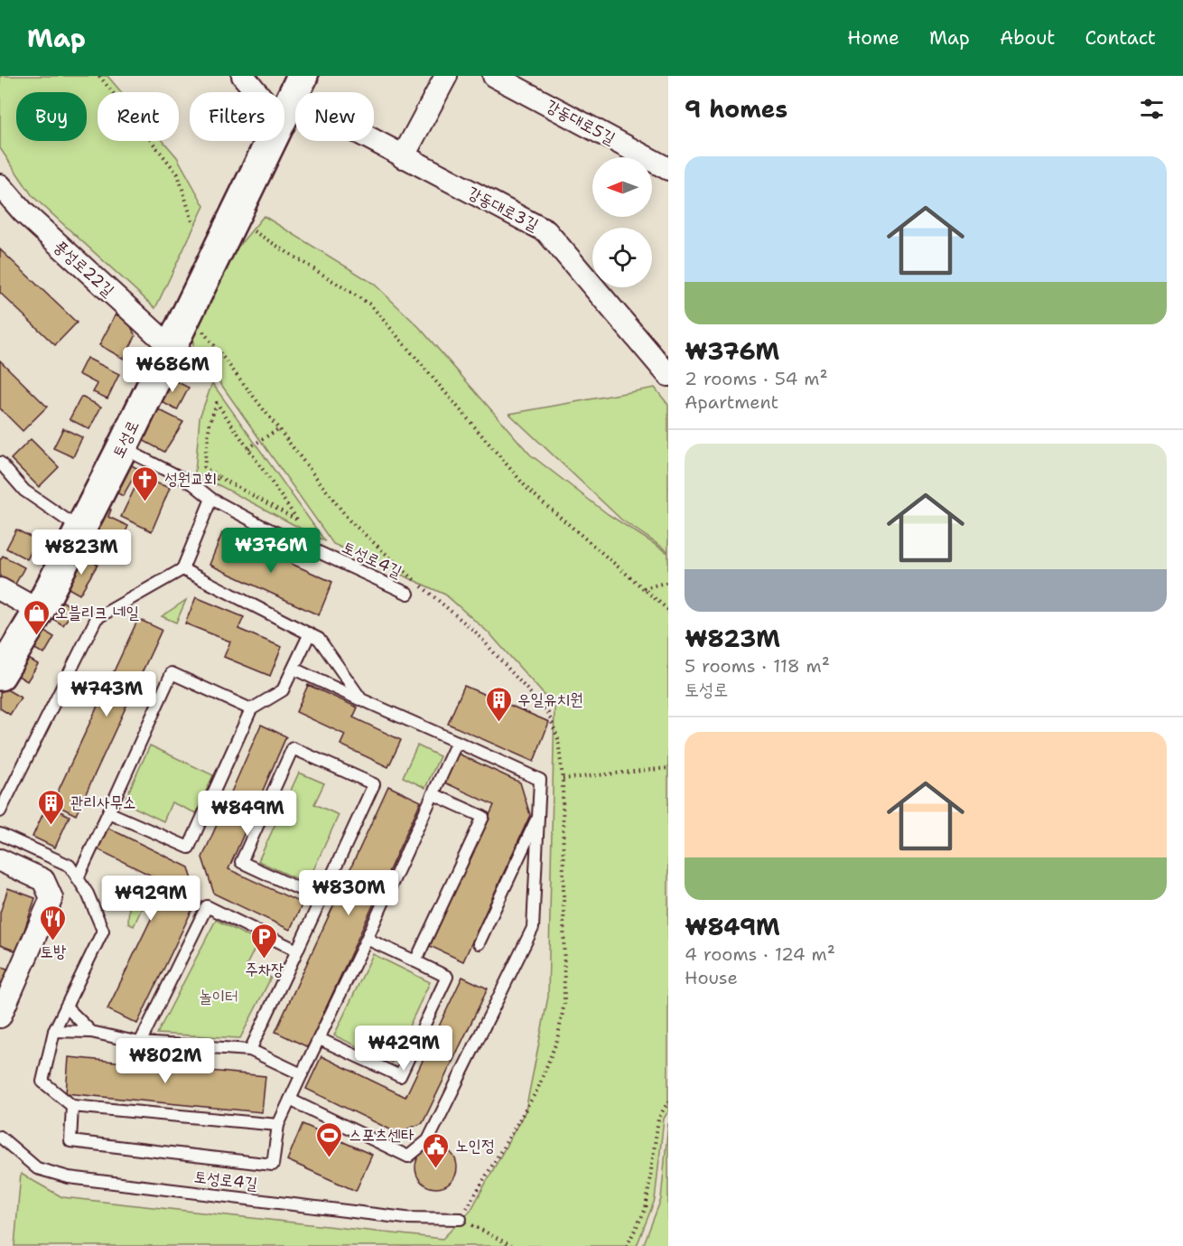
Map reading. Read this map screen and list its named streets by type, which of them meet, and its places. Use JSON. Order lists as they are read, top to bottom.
{
  "streets": {
    "street": [
      "강동대로5길",
      "강동대로3길",
      "풍성로22길",
      "토성로"
    ],
    "lane": ["토성로4길"]
  },
  "crossings": [
    ["강동대로3길", "토성로"],
    ["풍성로22길", "토성로"],
    ["토성로", "토성로4길"]
  ],
  "parks": ["놀이터"],
  "places": {
    "church": ["성원교회"],
    "shop": ["오블리크 네일"],
    "building": ["우일유치원", "관리사무소"],
    "restaurant": ["토방"],
    "parking": ["주차장"],
    "sports": ["스포츠센타"],
    "public building": ["노인정"]
  },
  "north": "left",
  "page": {
    "header": "Map",
    "nav": [
      "Home",
      "Map",
      "About",
      "Contact"
    ],
    "heading": "9 homes",
    "chip": [
      "Buy",
      "Rent",
      "Filters",
      "New"
    ],
    "list": [
      {
        "name": "₩376M",
        "note": "2 rooms · 54 m² · Apartment"
      },
      {
        "name": "₩823M",
        "note": "5 rooms · 118 m² · 토성로"
      },
      {
        "name": "₩849M",
        "note": "4 rooms · 124 m² · House"
      }
    ],
    "price": [
      "₩686M",
      "₩376M",
      "₩823M",
      "₩743M",
      "₩849M",
      "₩830M",
      "₩929M",
      "₩429M",
      "₩802M"
    ]
  }
}
